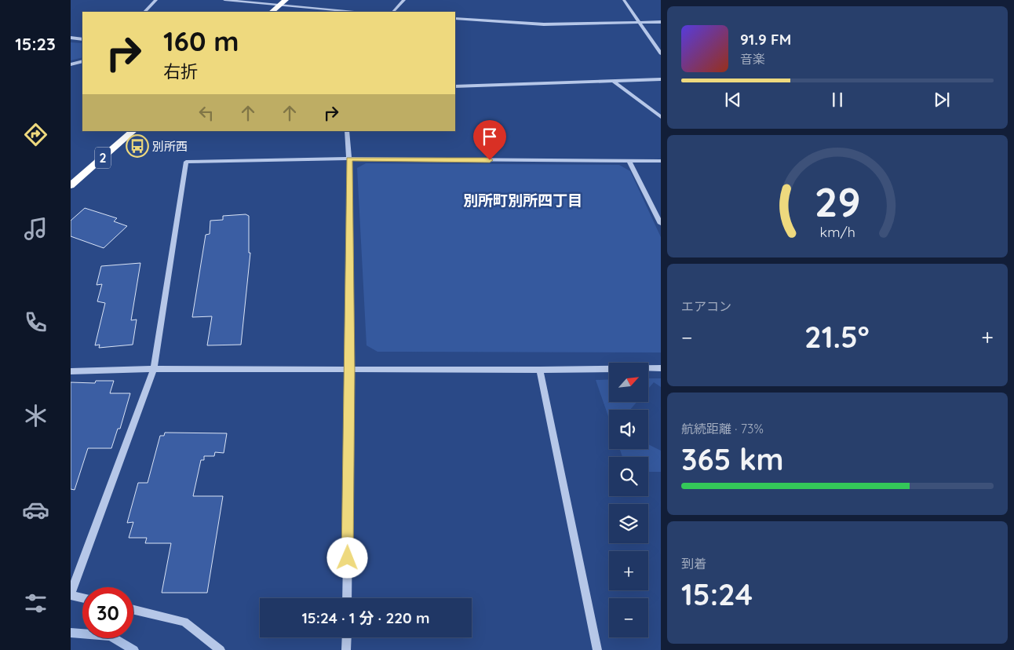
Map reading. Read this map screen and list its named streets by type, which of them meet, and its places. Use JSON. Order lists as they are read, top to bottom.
{
  "streets": {
    "highway": ["2"]
  },
  "districts": ["別所町別所四丁目"],
  "places": {
    "bus stop": ["別所西"]
  },
  "north": "top right",
  "page": {
    "tabs": "15:23",
    "turn": ["160 m", "右折"],
    "song": ["91.9 FM", "音楽"],
    "tile": [
      "エアコン",
      ["航続距離 · 73%", "365 km"],
      ["到着", "15:24"]
    ],
    "heat": ["−", "21.5°", "+"],
    "map_buttons": ["+", "−"],
    "limit": "30",
    "trip": "15:24 · 1 分 · 220 m",
    "gauge": ["29", "km/h"]
  }
}
